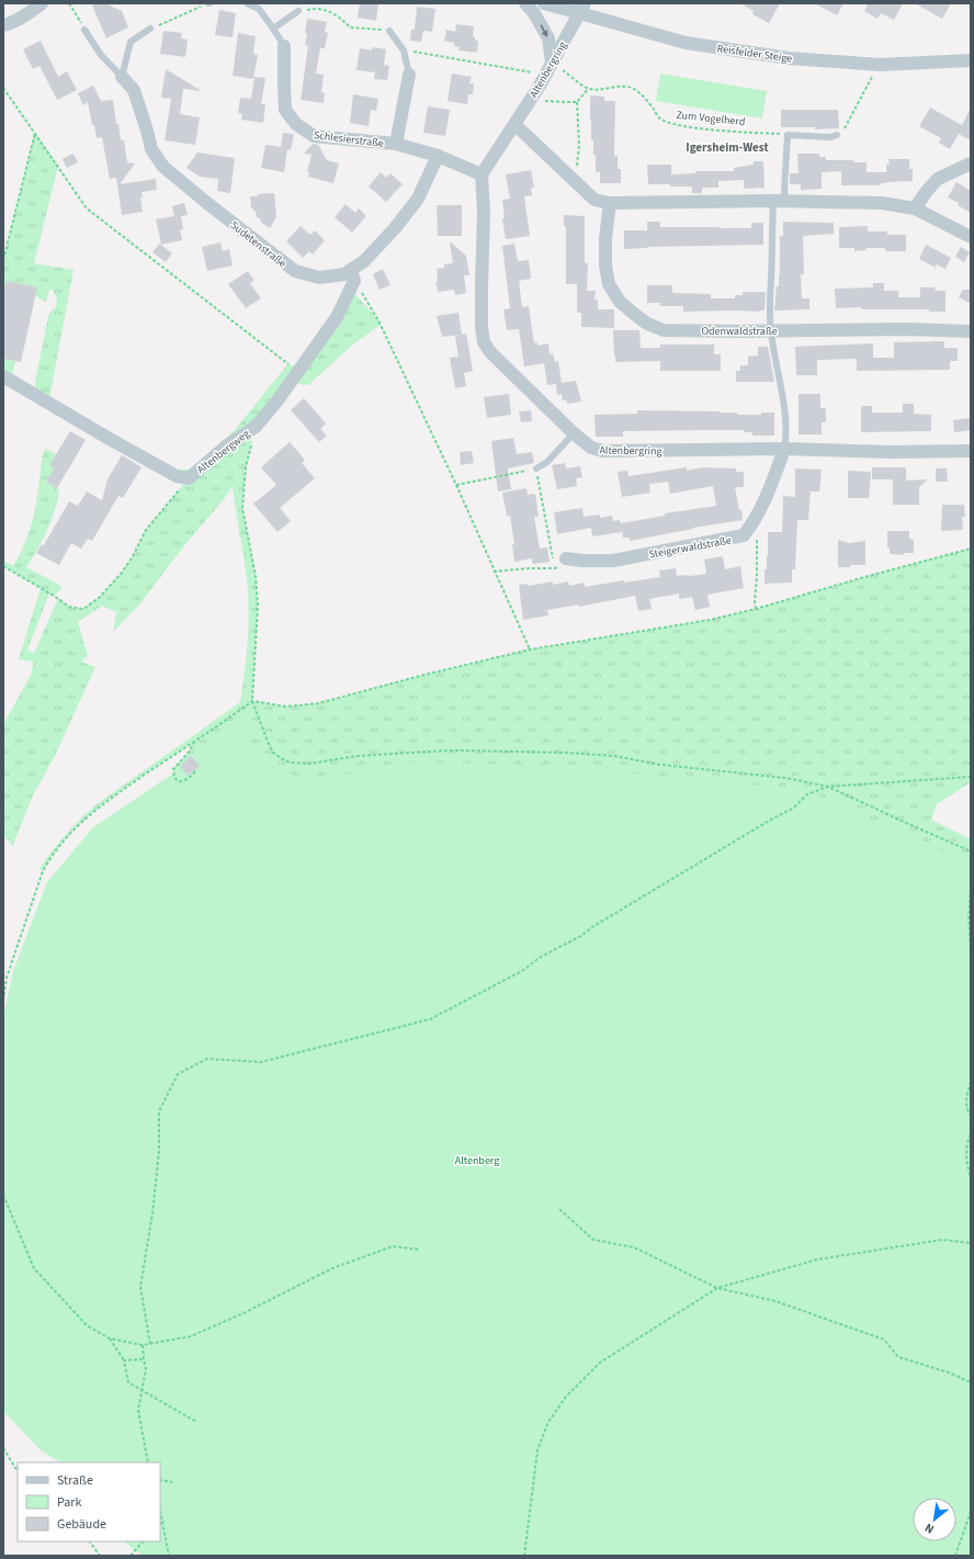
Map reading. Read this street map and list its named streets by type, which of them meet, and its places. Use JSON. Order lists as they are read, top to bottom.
{
  "streets": {
    "street": [
      "Reisfelder Steige",
      "Altenbergring",
      "Schlesierstraße",
      "Sudetenstraße",
      "Odenwaldstraße",
      "Altenbergweg",
      "Steigerwaldstraße"
    ],
    "path": ["Zum Vogelherd"]
  },
  "crossings": [
    ["Reisfelder Steige", "Altenbergring"],
    ["Altenbergring", "Schlesierstraße"],
    ["Schlesierstraße", "Sudetenstraße"]
  ],
  "districts": ["Igersheim-West"],
  "parks": ["Altenberg"],
  "legend": ["Straße", "Park", "Gebäude"],
  "north": "bottom left"
}
